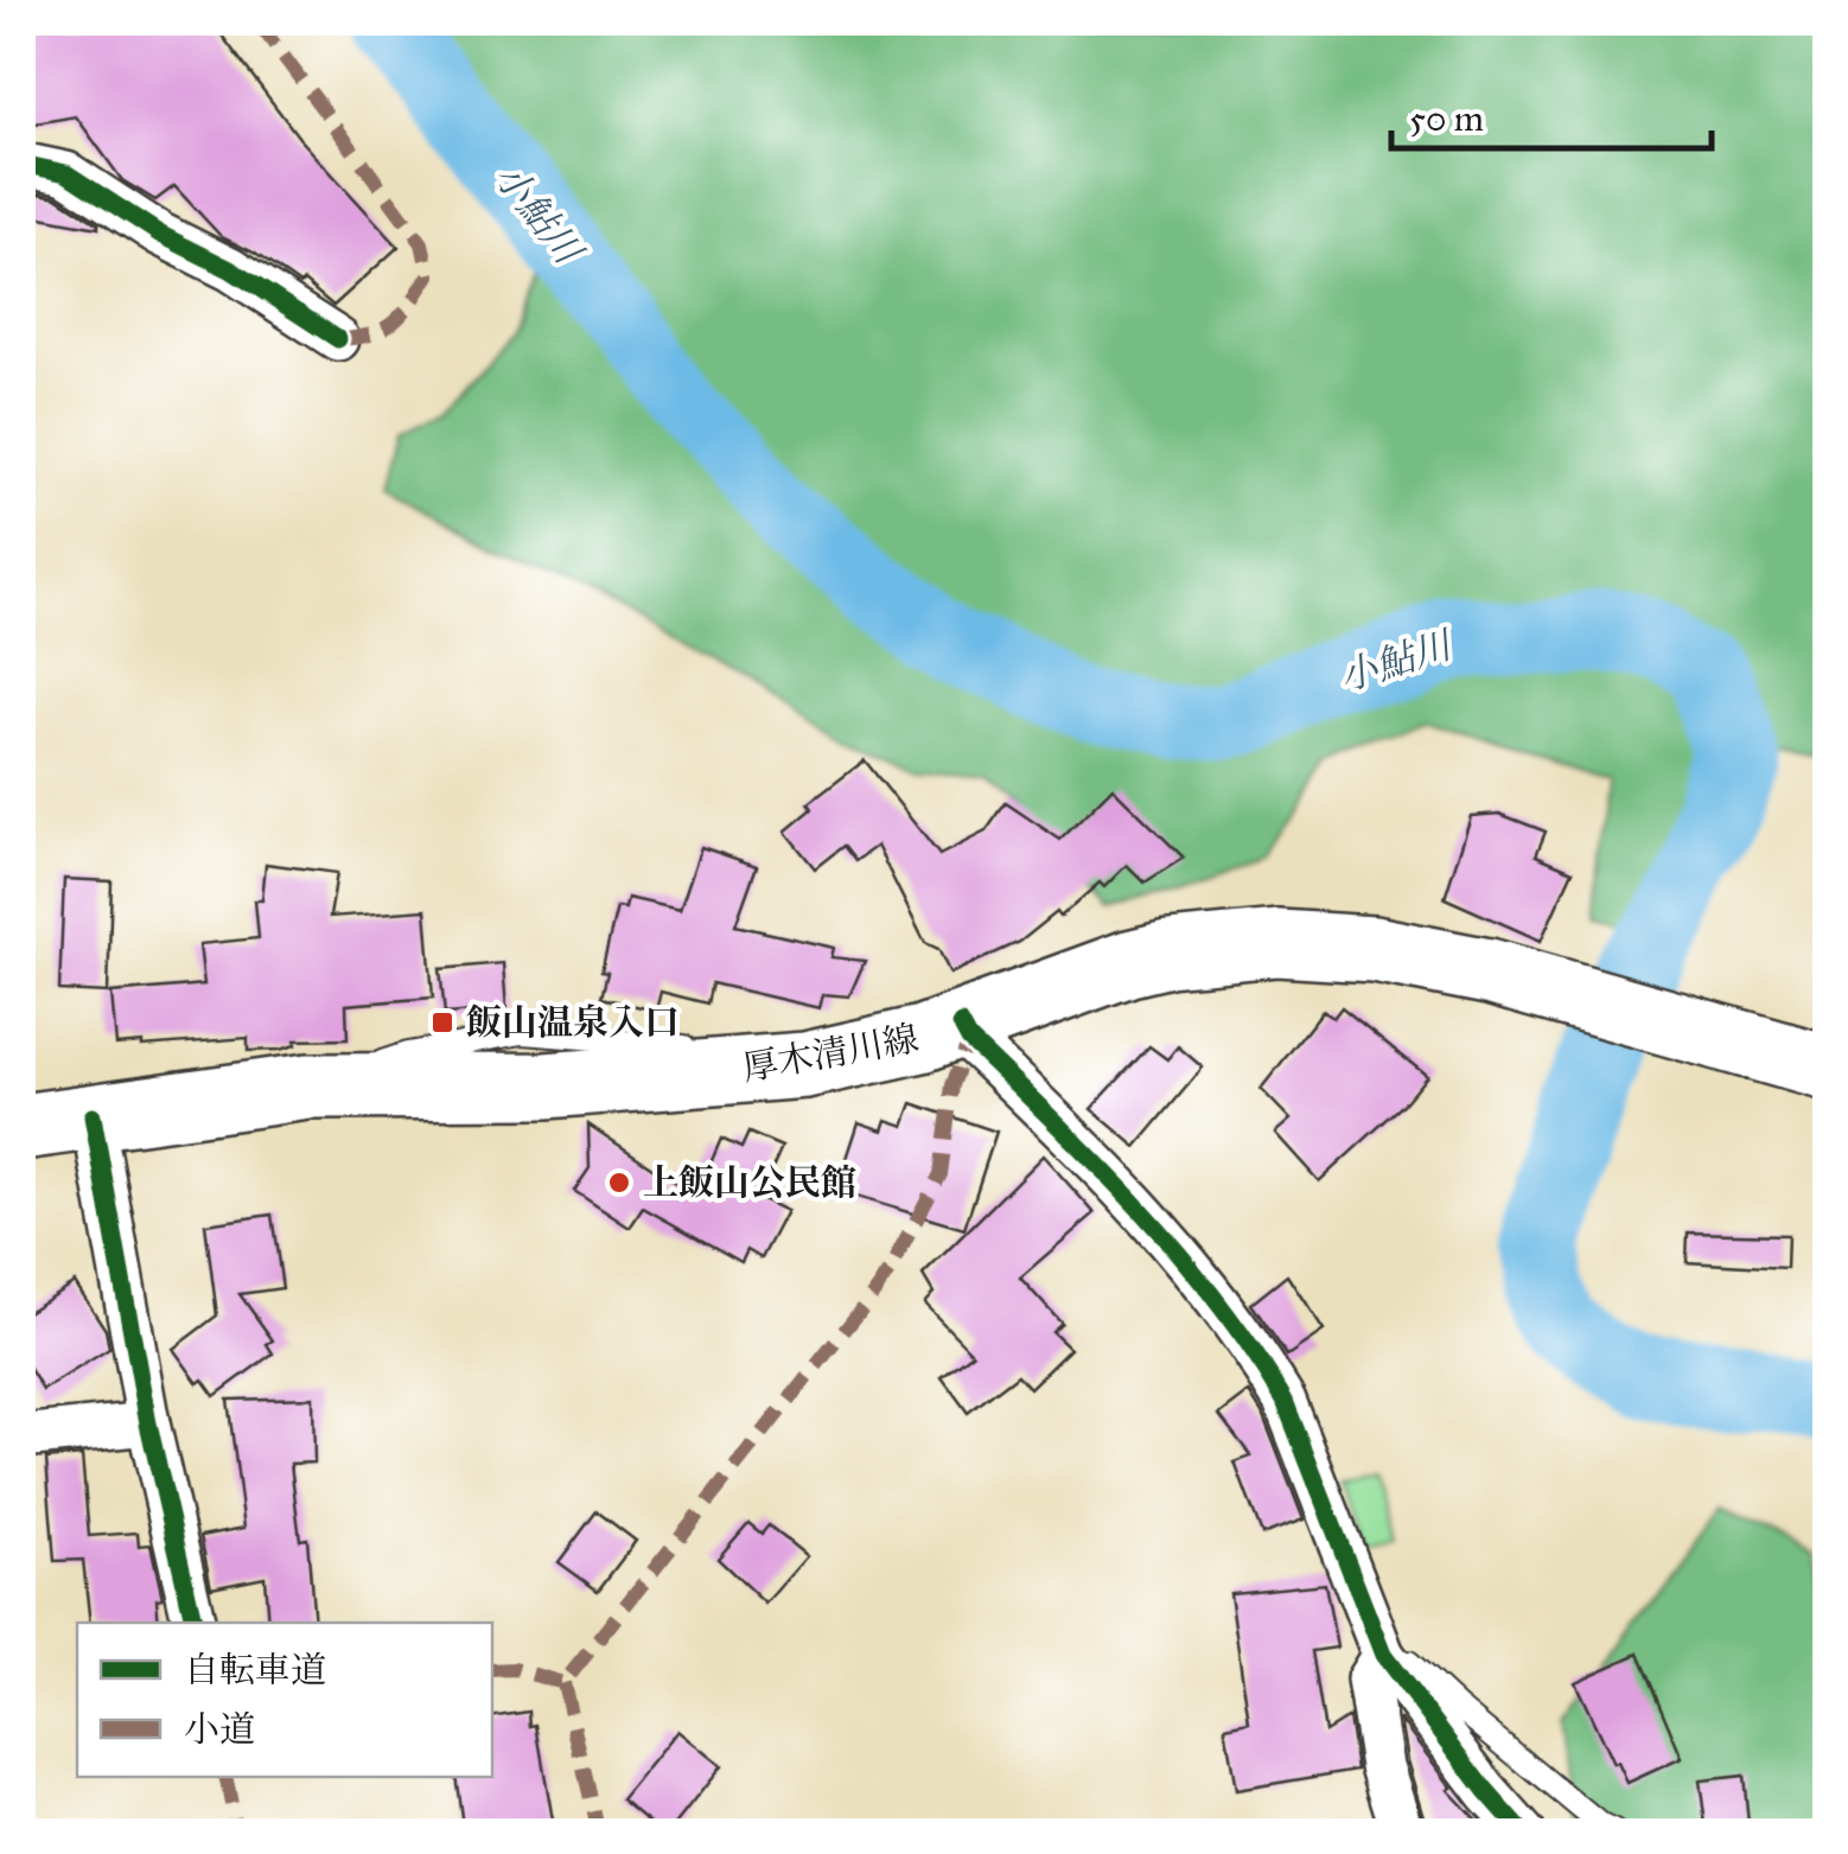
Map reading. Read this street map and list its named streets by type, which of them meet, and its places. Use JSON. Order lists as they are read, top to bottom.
{
  "streets": {
    "main road": ["厚木清川線"]
  },
  "water": ["小鮎川"],
  "places": {
    "transit": ["飯山温泉入口"],
    "other": ["上飯山公民館"]
  },
  "legend": ["自転車道", "小道"],
  "scale_bar": "50 m"
}
